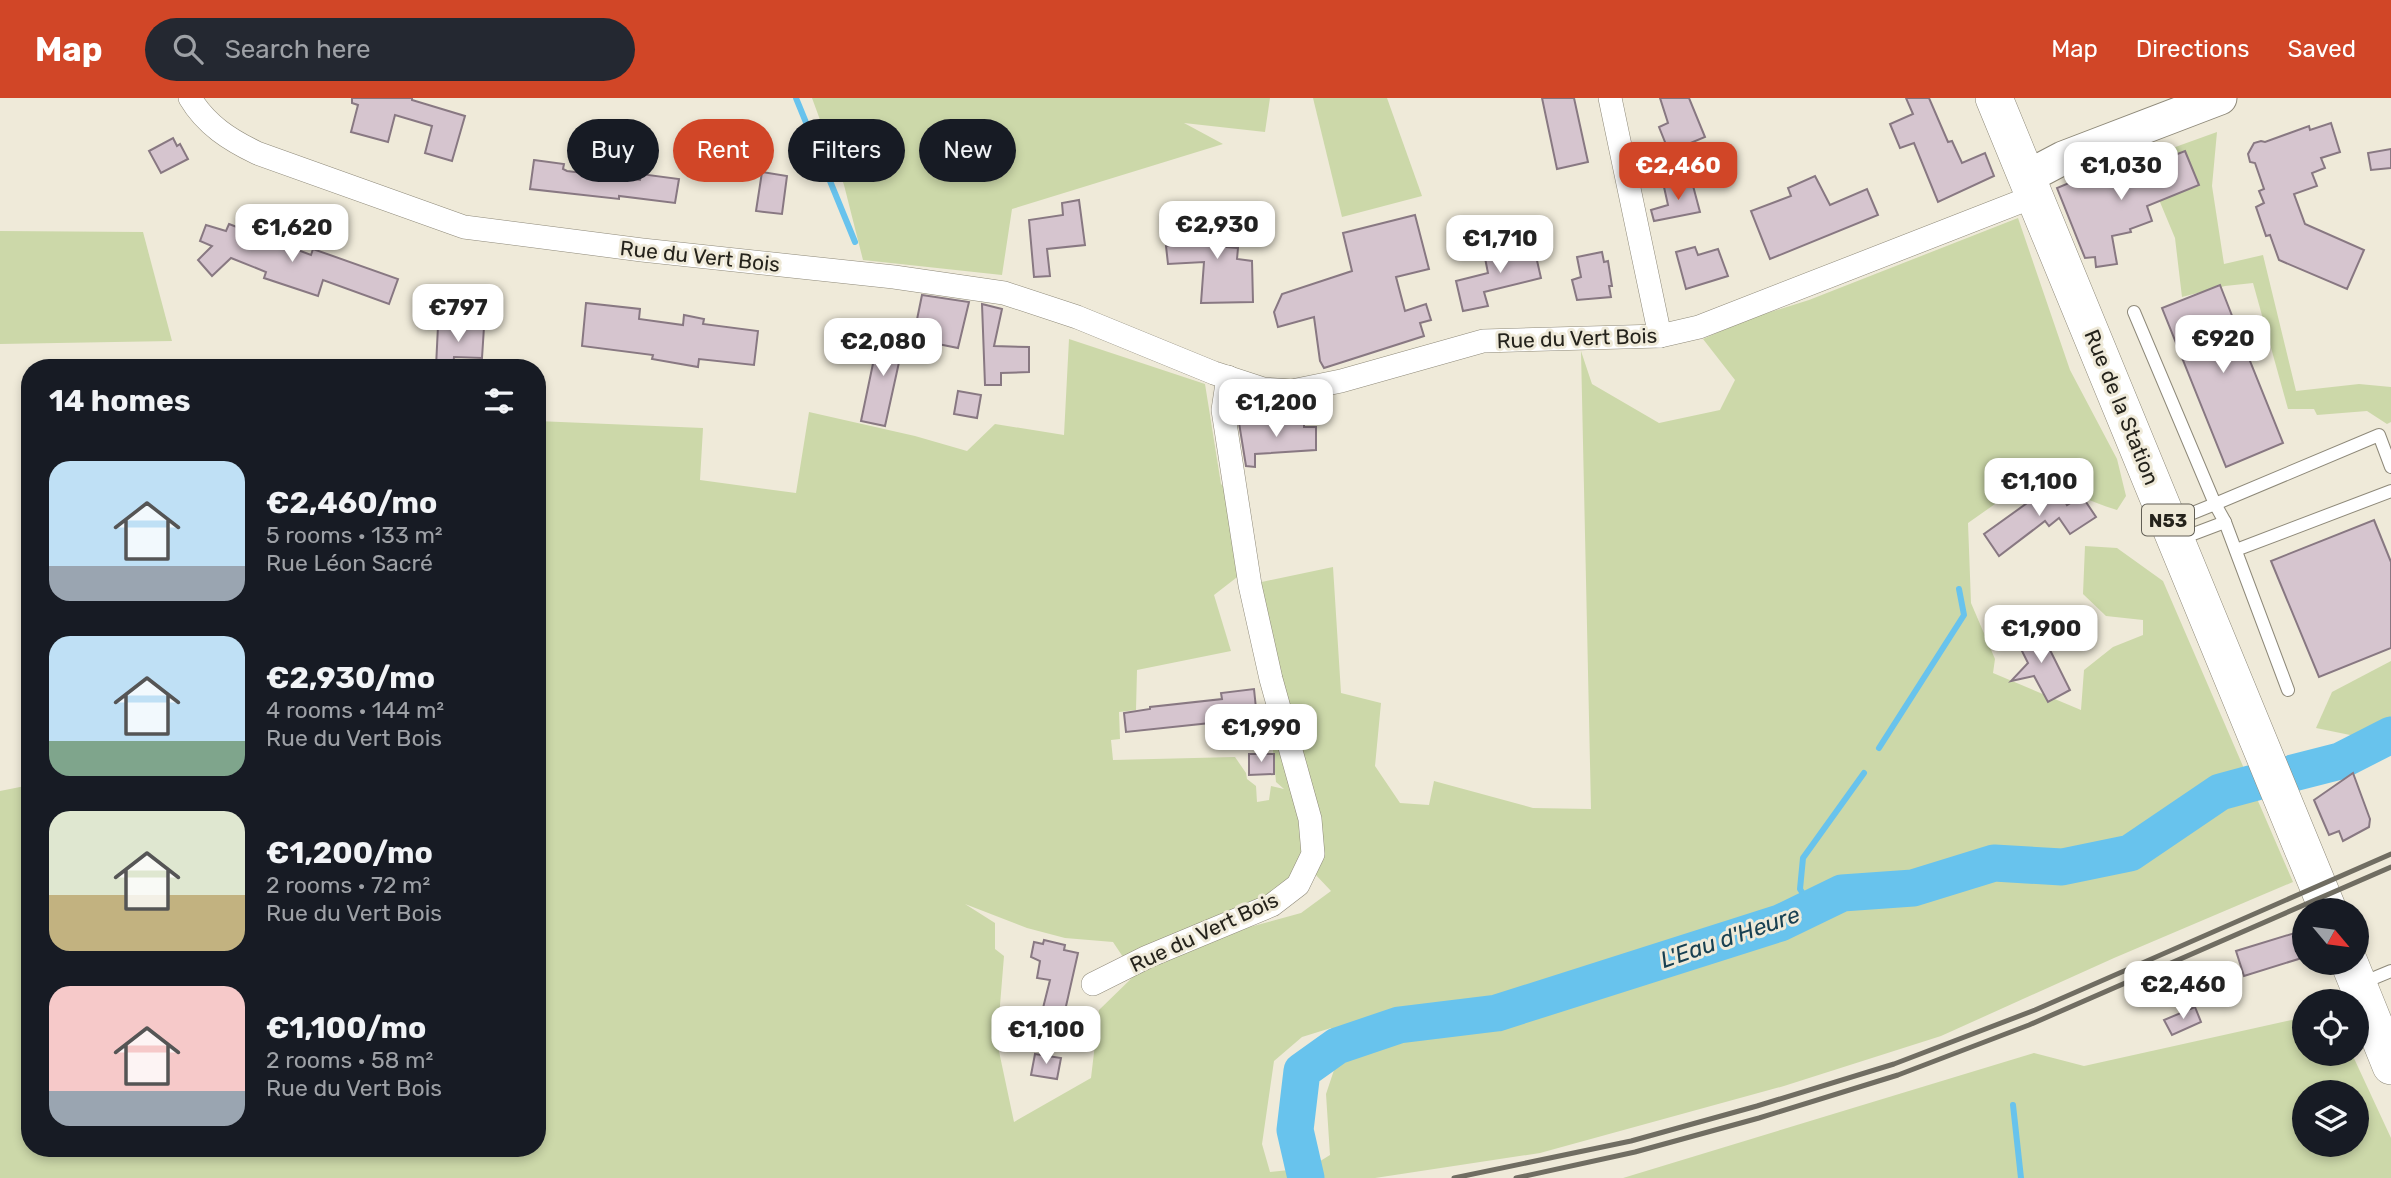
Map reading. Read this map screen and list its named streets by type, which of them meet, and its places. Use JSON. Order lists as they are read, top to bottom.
{
  "streets": {
    "main road": ["Rue de la Station", "N53"],
    "street": ["Rue du Vert Bois"]
  },
  "crossings": [
    ["Rue du Vert Bois", "Rue de la Station"]
  ],
  "water": ["L'Eau d'Heure"],
  "north": "bottom right",
  "page": {
    "header": "Map",
    "search": "Search here",
    "nav": ["Map", "Directions", "Saved"],
    "chip": [
      "Buy",
      "Rent",
      "Filters",
      "New"
    ],
    "price": [
      "€2,460",
      "€1,030",
      "€2,930",
      "€1,620",
      "€1,710",
      "€797",
      "€920",
      "€2,080",
      "€1,200",
      "€1,100",
      "€1,900",
      "€1,990",
      "€2,460",
      "€1,100"
    ],
    "heading": "14 homes",
    "list": [
      {
        "name": "€2,460/mo",
        "note": "5 rooms · 133 m² · Rue Léon Sacré"
      },
      {
        "name": "€2,930/mo",
        "note": "4 rooms · 144 m² · Rue du Vert Bois"
      },
      {
        "name": "€1,200/mo",
        "note": "2 rooms · 72 m² · Rue du Vert Bois"
      },
      {
        "name": "€1,100/mo",
        "note": "2 rooms · 58 m² · Rue du Vert Bois"
      }
    ]
  }
}
